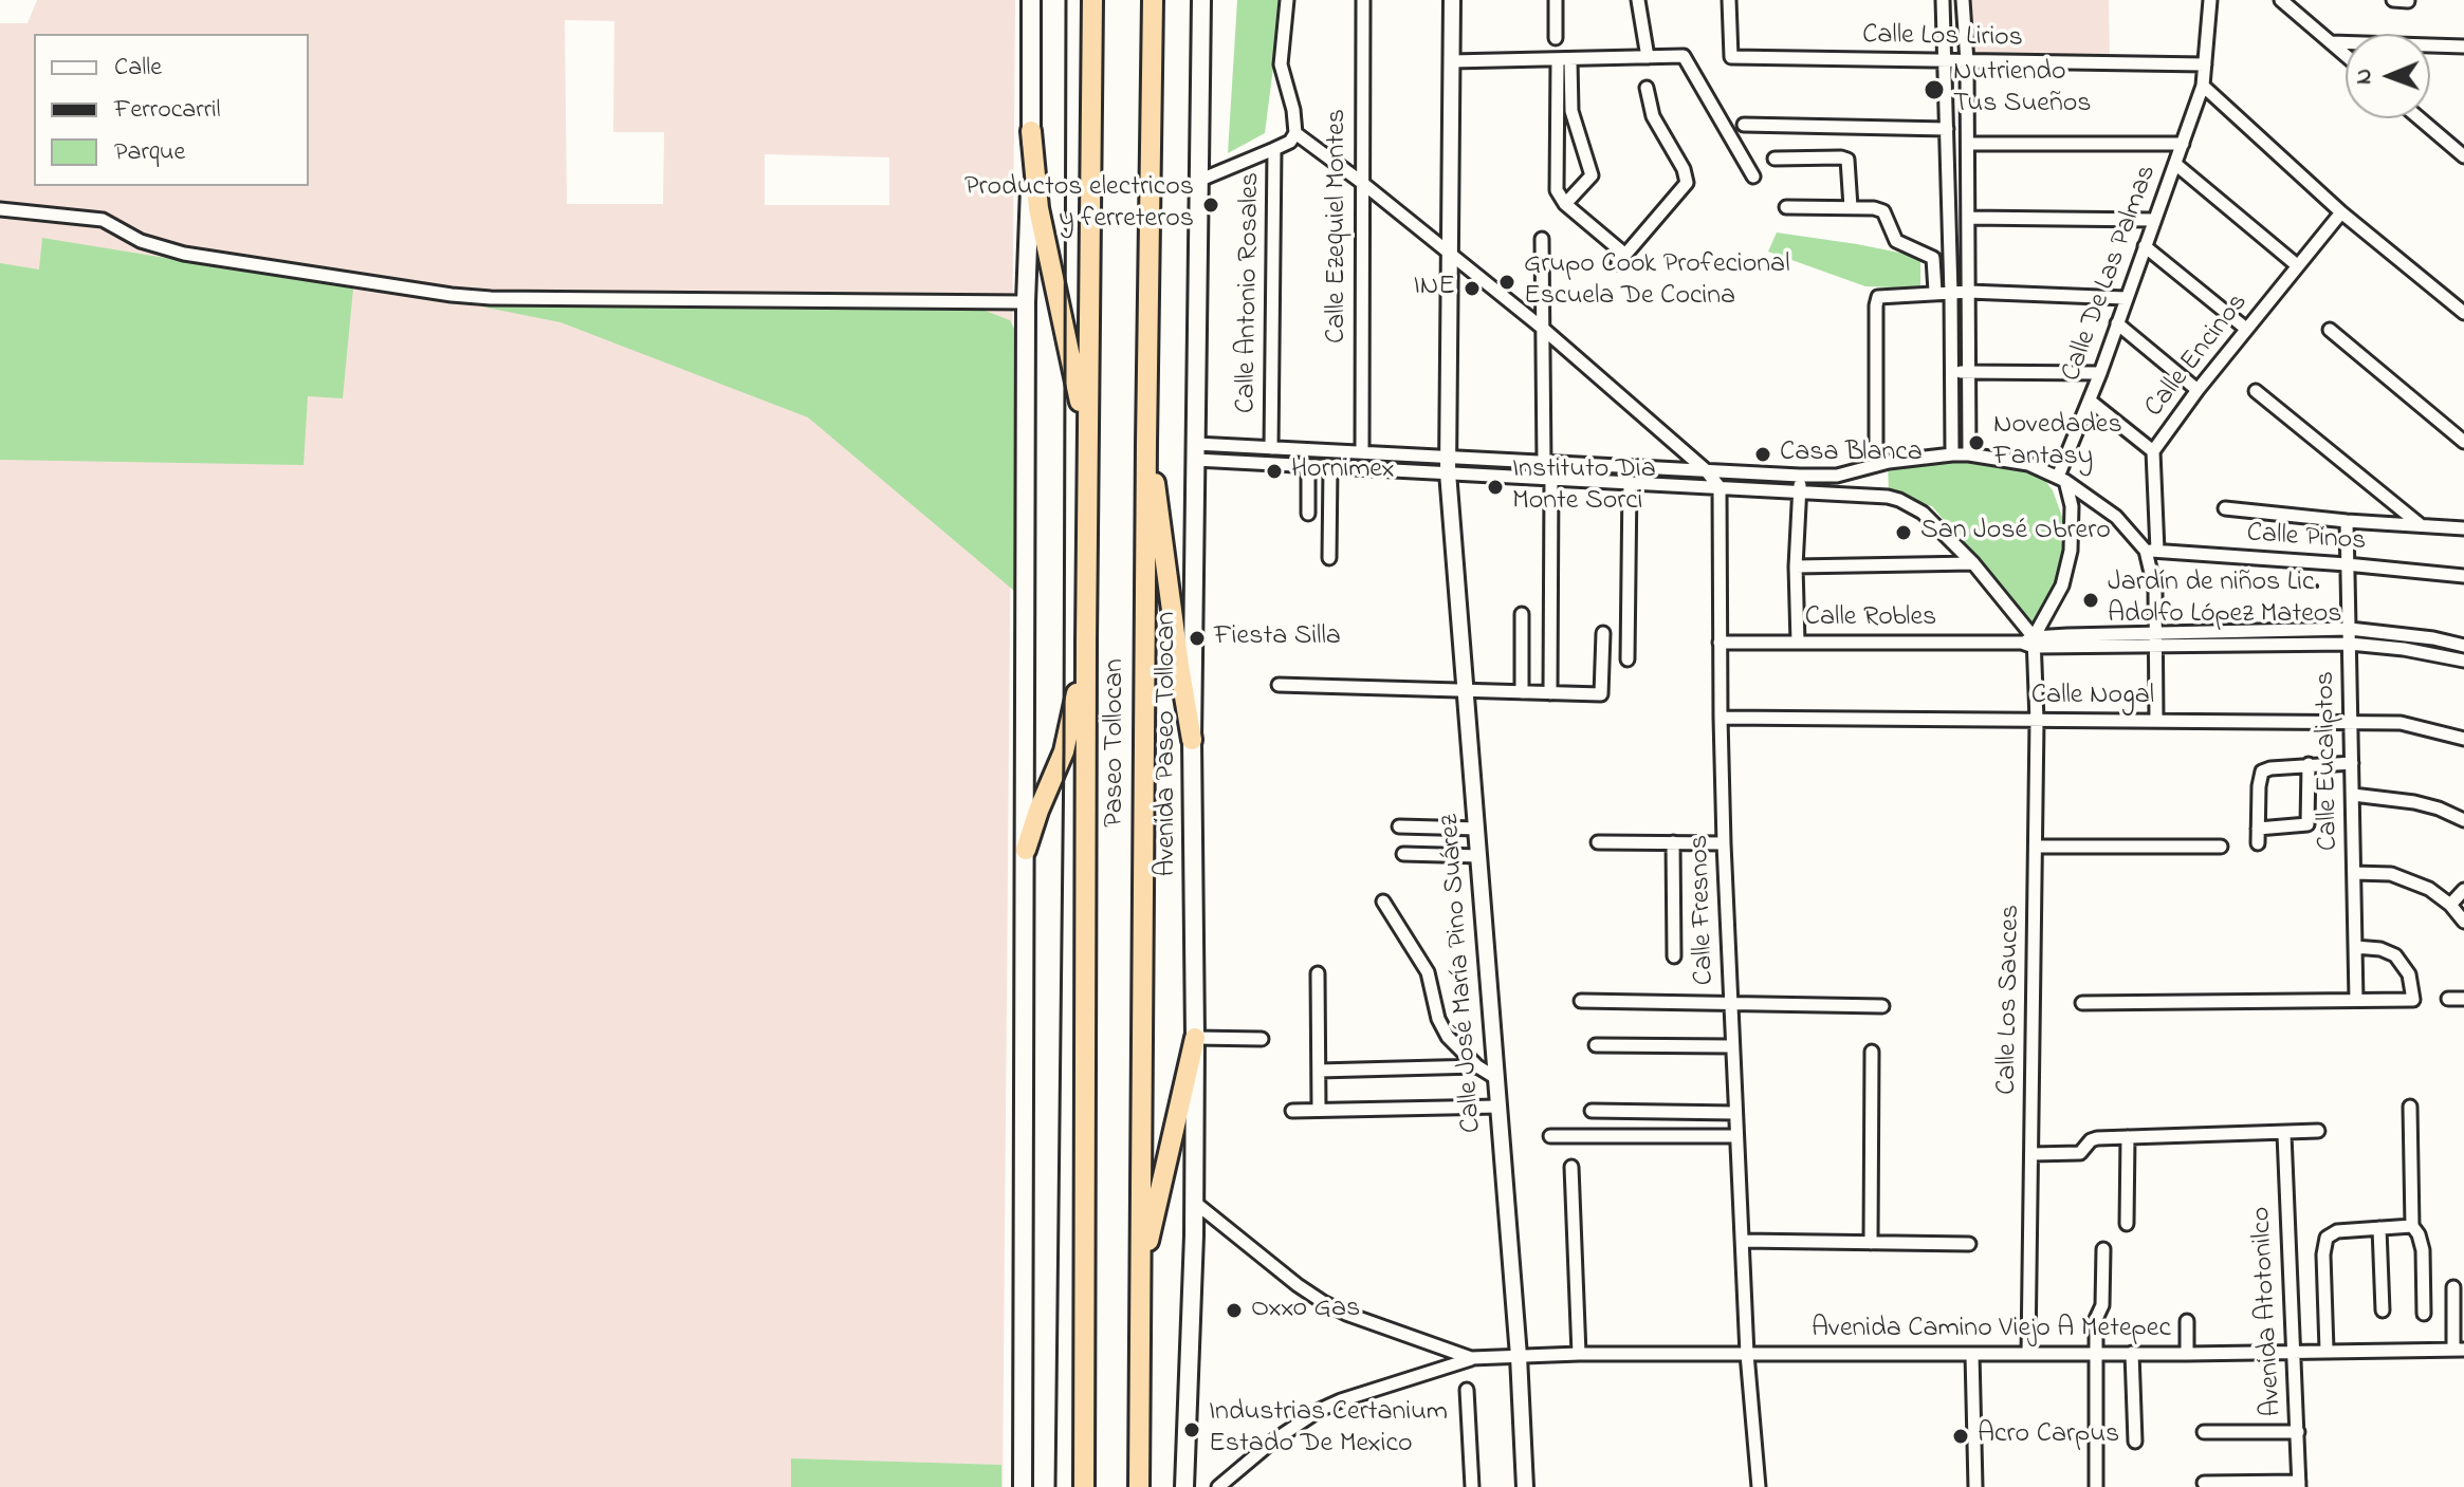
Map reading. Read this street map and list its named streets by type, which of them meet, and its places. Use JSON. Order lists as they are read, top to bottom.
{
  "streets": {
    "highway": ["Paseo Tollocan"],
    "main road": ["Avenida Paseo Tollocan"],
    "street": [
      "Calle Los Lirios",
      "Calle Ezequiel Montes",
      "Calle De Las Palmas",
      "Calle Antonio Rosales",
      "Calle Encinos",
      "Calle Pinos",
      "Calle Robles",
      "Calle Nogal",
      "Calle Eucaliptos",
      "Calle Fresnos",
      "Calle José María Pino Suárez",
      "Calle Los Sauces",
      "Avenida Atotonilco",
      "Avenida Camino Viejo A Metepec"
    ]
  },
  "crossings": [
    ["Calle Los Lirios", "Calle De Las Palmas"],
    ["Calle Encinos", "Calle Pinos"],
    ["Calle Encinos", "Calle Robles"],
    ["Calle Encinos", "Calle Nogal"],
    ["Calle Pinos", "Calle Eucaliptos"],
    ["Calle Robles", "Calle Fresnos"],
    ["Calle Robles", "Calle Los Sauces"],
    ["Calle Nogal", "Calle Eucaliptos"],
    ["Calle Nogal", "Calle Fresnos"],
    ["Calle Nogal", "Calle Los Sauces"],
    ["Calle Fresnos", "Avenida Camino Viejo A Metepec"],
    ["Calle José María Pino Suárez", "Avenida Camino Viejo A Metepec"],
    ["Calle Los Sauces", "Avenida Camino Viejo A Metepec"],
    ["Avenida Atotonilco", "Avenida Camino Viejo A Metepec"]
  ],
  "places": [
    "Nutriendo Tus Sueños",
    "Productos electricos y ferreteros",
    "Grupo Cook Profecional Escuela De Cocina",
    "INE",
    "Novedades Fantasy",
    "Casa Blanca",
    "Hornimex",
    "Instituto Dia Monte Sorci",
    "San José Obrero",
    "Jardín de niños Lic. Adolfo López Mateos",
    "Fiesta Silla",
    "Oxxo Gas",
    "Industrias Certanium Estado De Mexico",
    "Acro Carpus"
  ],
  "legend": ["Calle", "Ferrocarril", "Parque"],
  "north": "left"
}
